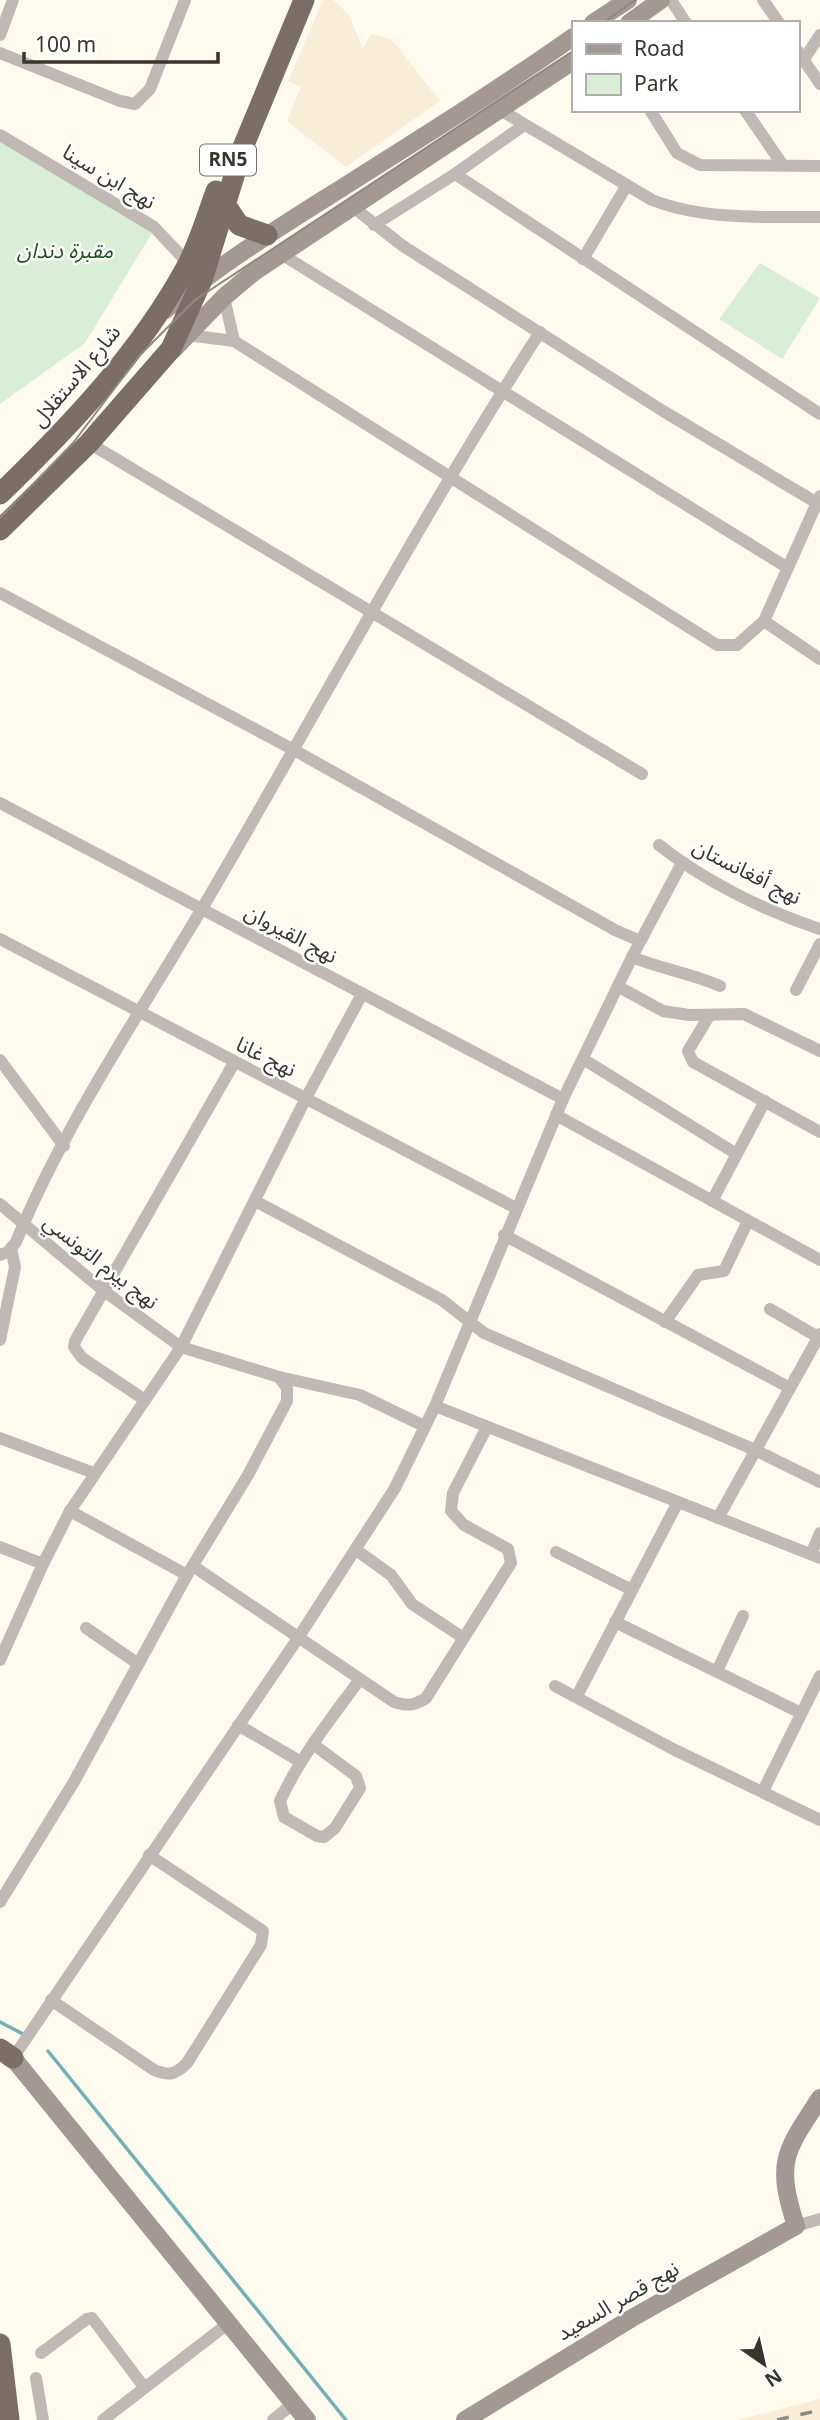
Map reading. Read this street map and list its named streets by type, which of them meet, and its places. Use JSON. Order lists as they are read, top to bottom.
{
  "streets": {
    "highway": ["RN5", "شارع الاستقلال"],
    "main road": ["نهج قصر السعيد"],
    "street": [
      "نهج ابن سينا",
      "نهج أفغانستان",
      "نهج القيروان",
      "نهج غانا",
      "نهج بيرم التونسي"
    ]
  },
  "crossings": [
    ["RN5", "نهج ابن سينا"],
    ["RN5", "شارع الاستقلال"],
    ["نهج ابن سينا", "شارع الاستقلال"]
  ],
  "parks": ["مقبرة دندان"],
  "legend": ["Road", "Park"],
  "scale_bar": "100 m",
  "north": "bottom right"
}
